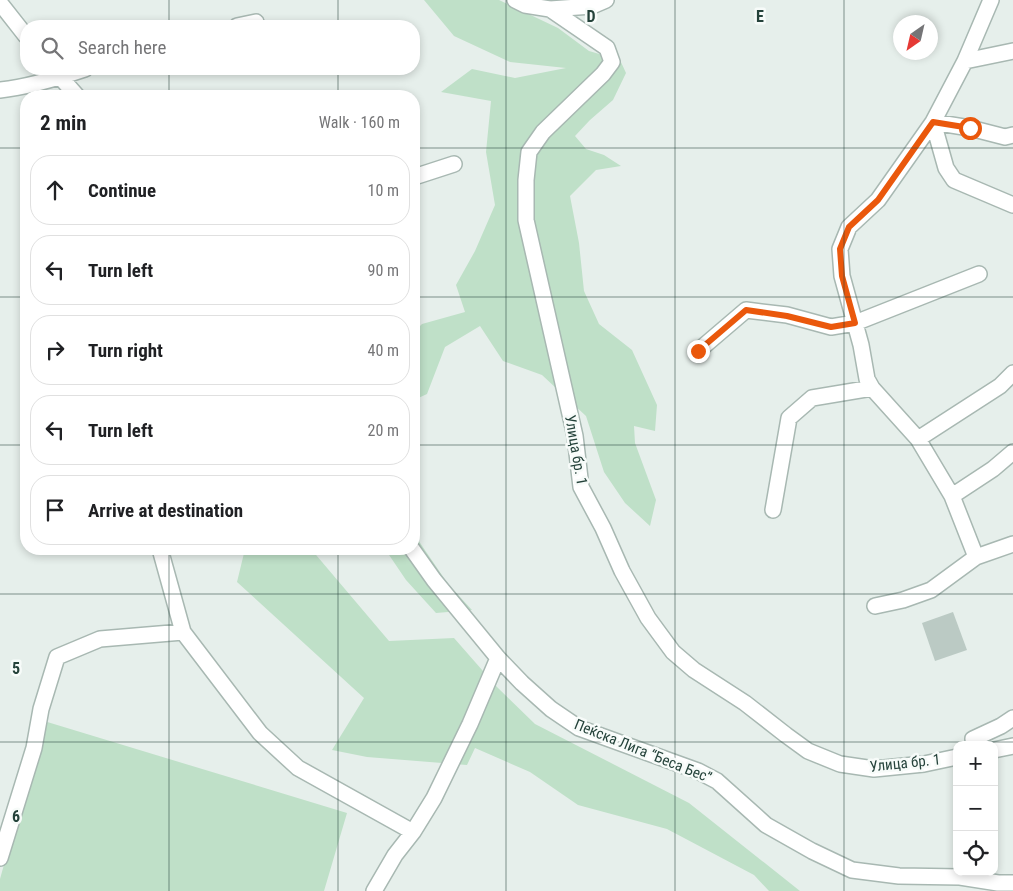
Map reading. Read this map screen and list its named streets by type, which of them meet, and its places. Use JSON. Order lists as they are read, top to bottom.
{
  "streets": {
    "street": ["Улица бр. 1", "Пеќска Лига “Беса Бес”"]
  },
  "north": "bottom left",
  "page": {
    "search": "Search here",
    "heading": ["2 min", "Walk · 160 m"],
    "list": [
      ["Continue", "10 m"],
      ["Turn left", "90 m"],
      ["Turn right", "40 m"],
      ["Turn left", "20 m"],
      "Arrive at destination"
    ],
    "map_buttons": ["+", "−"]
  },
  "grid": {
    "columns": ["D", "E"],
    "rows": ["5", "6"]
  }
}
